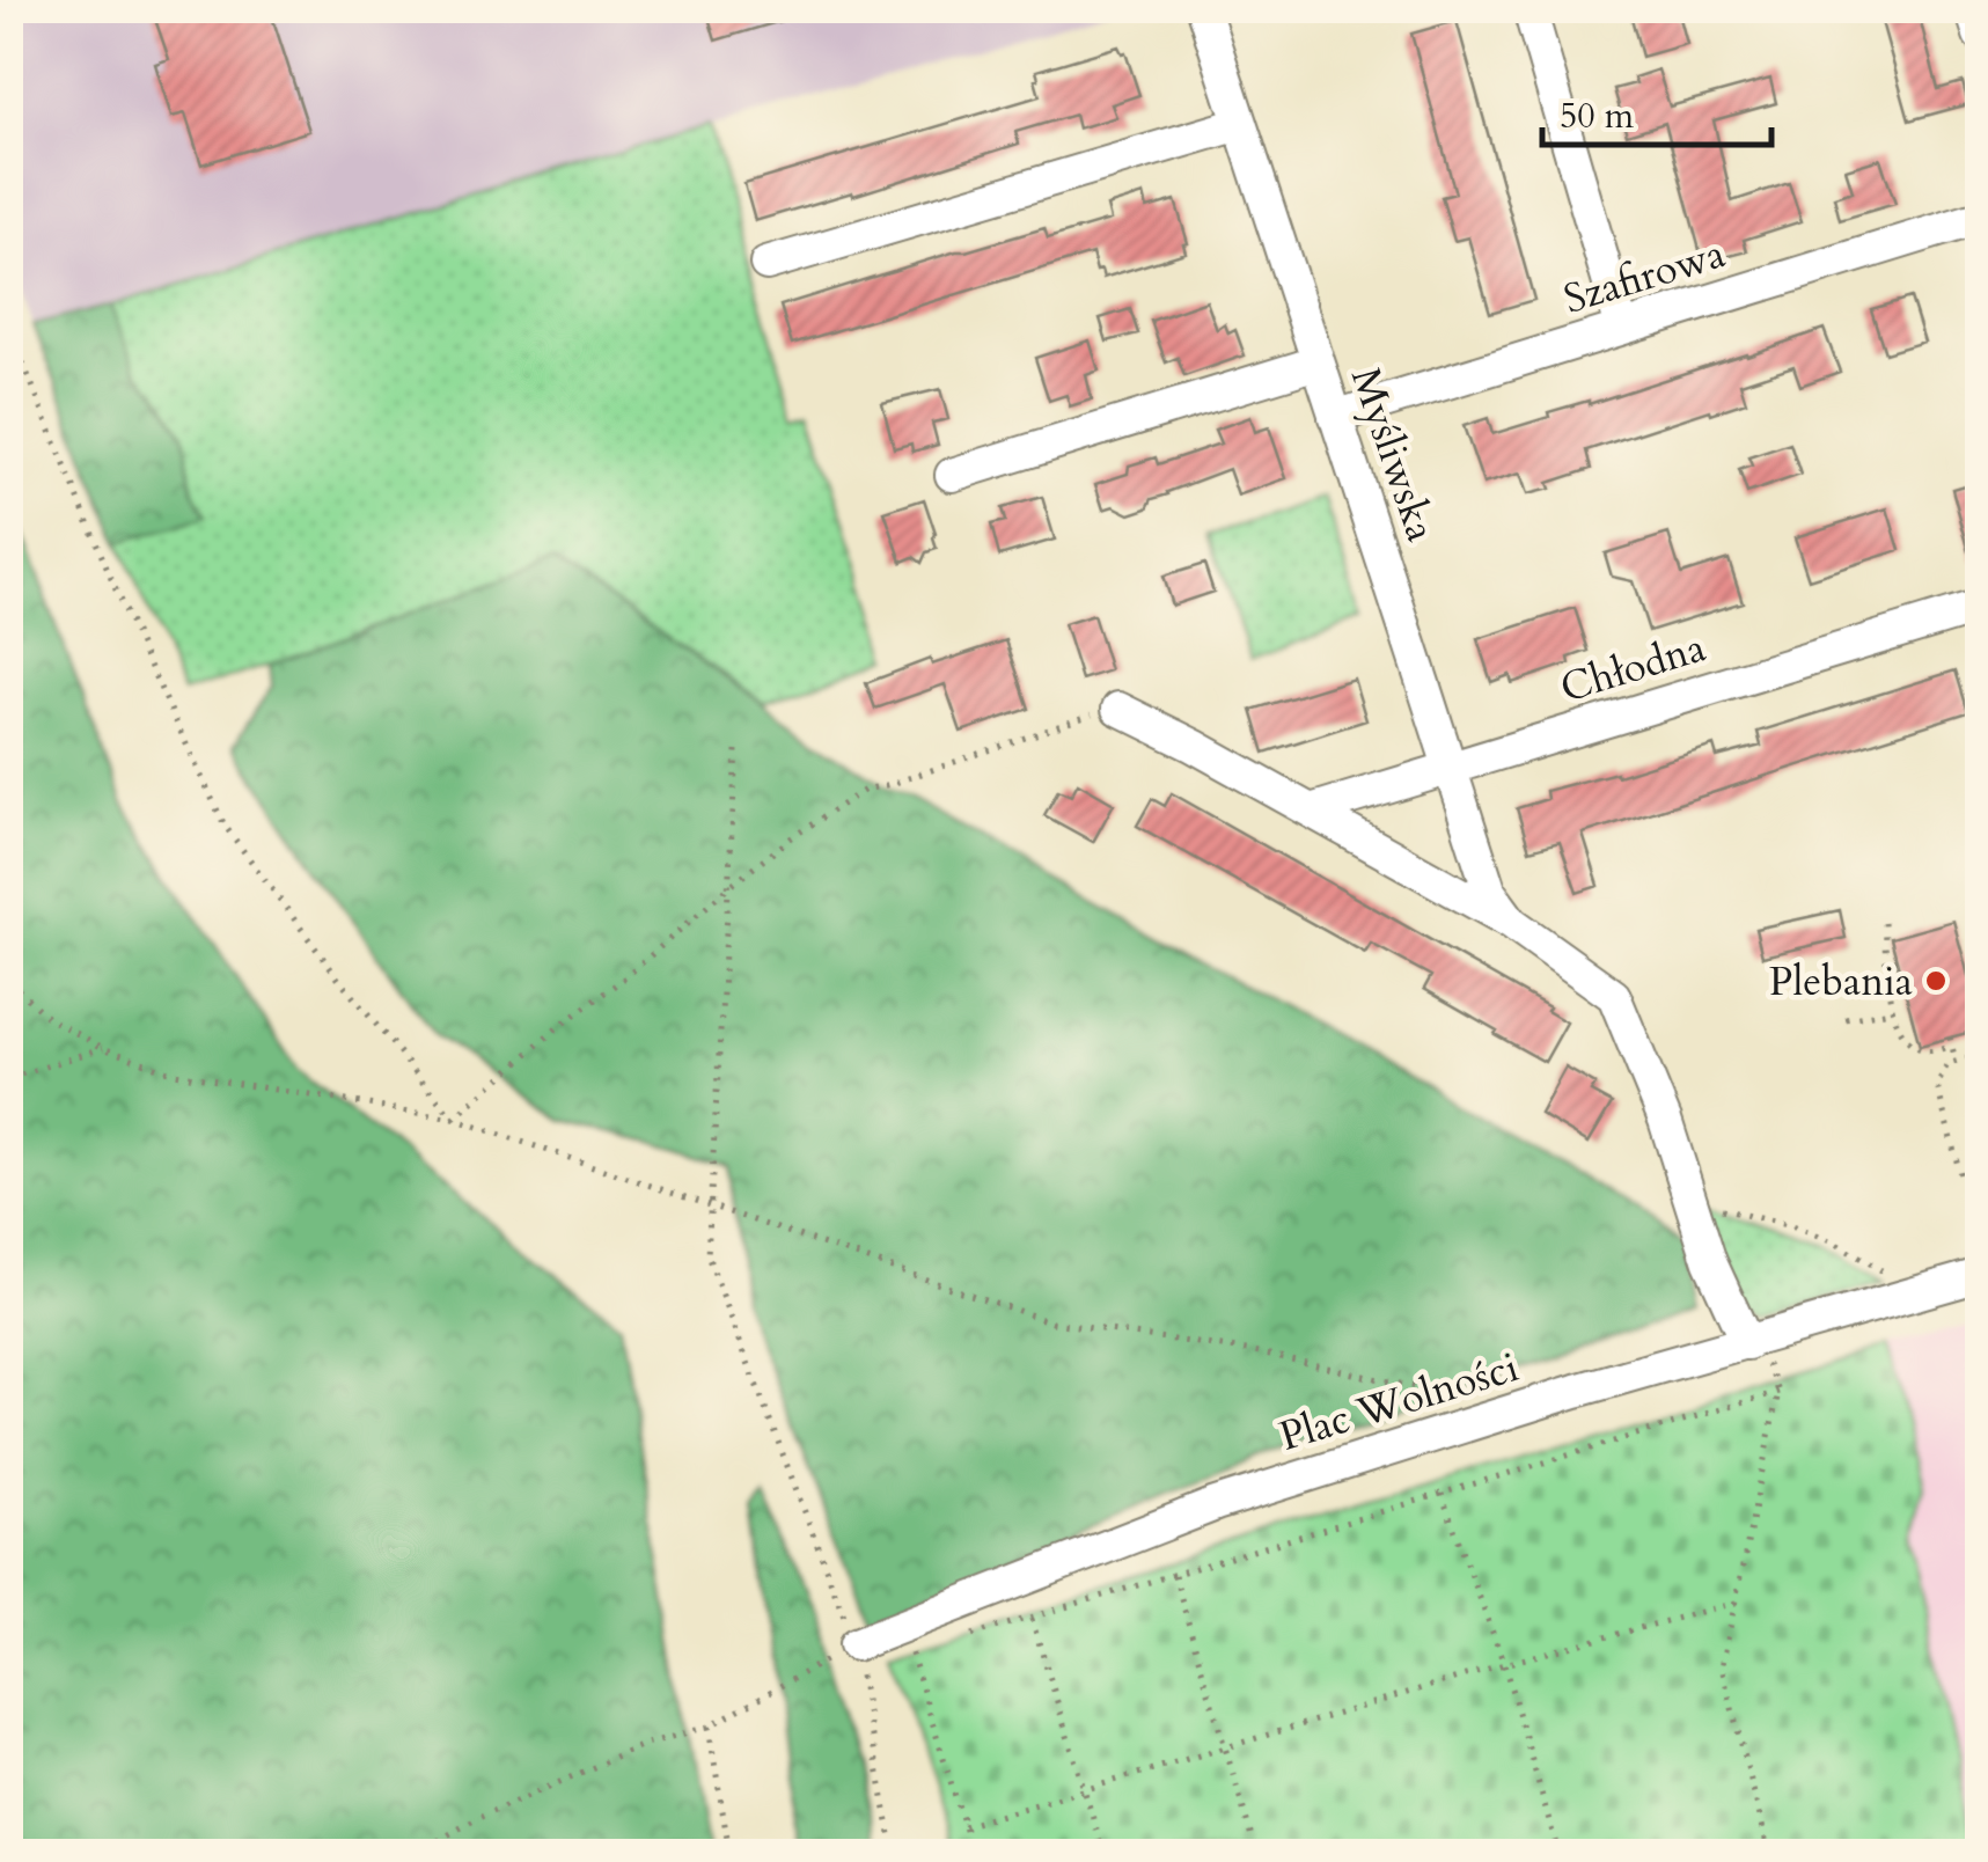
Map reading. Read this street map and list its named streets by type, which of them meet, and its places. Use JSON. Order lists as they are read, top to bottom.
{
  "streets": {
    "street": [
      "Szafirowa",
      "Myśliwska",
      "Chłodna",
      "Plac Wolności"
    ]
  },
  "crossings": [
    ["Szafirowa", "Myśliwska"],
    ["Myśliwska", "Chłodna"],
    ["Myśliwska", "Plac Wolności"]
  ],
  "places": ["Plebania"],
  "scale_bar": "50 m"
}
